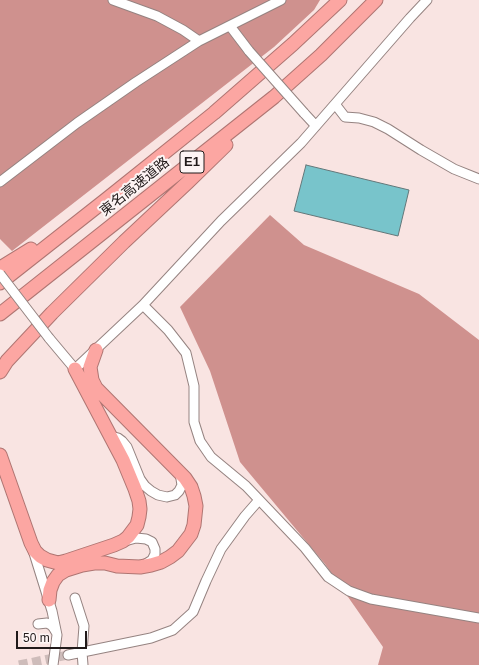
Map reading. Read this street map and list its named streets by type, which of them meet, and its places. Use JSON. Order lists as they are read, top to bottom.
{
  "streets": {
    "highway": ["E1", "東名高速道路"]
  },
  "scale_bar": "50 m"
}
